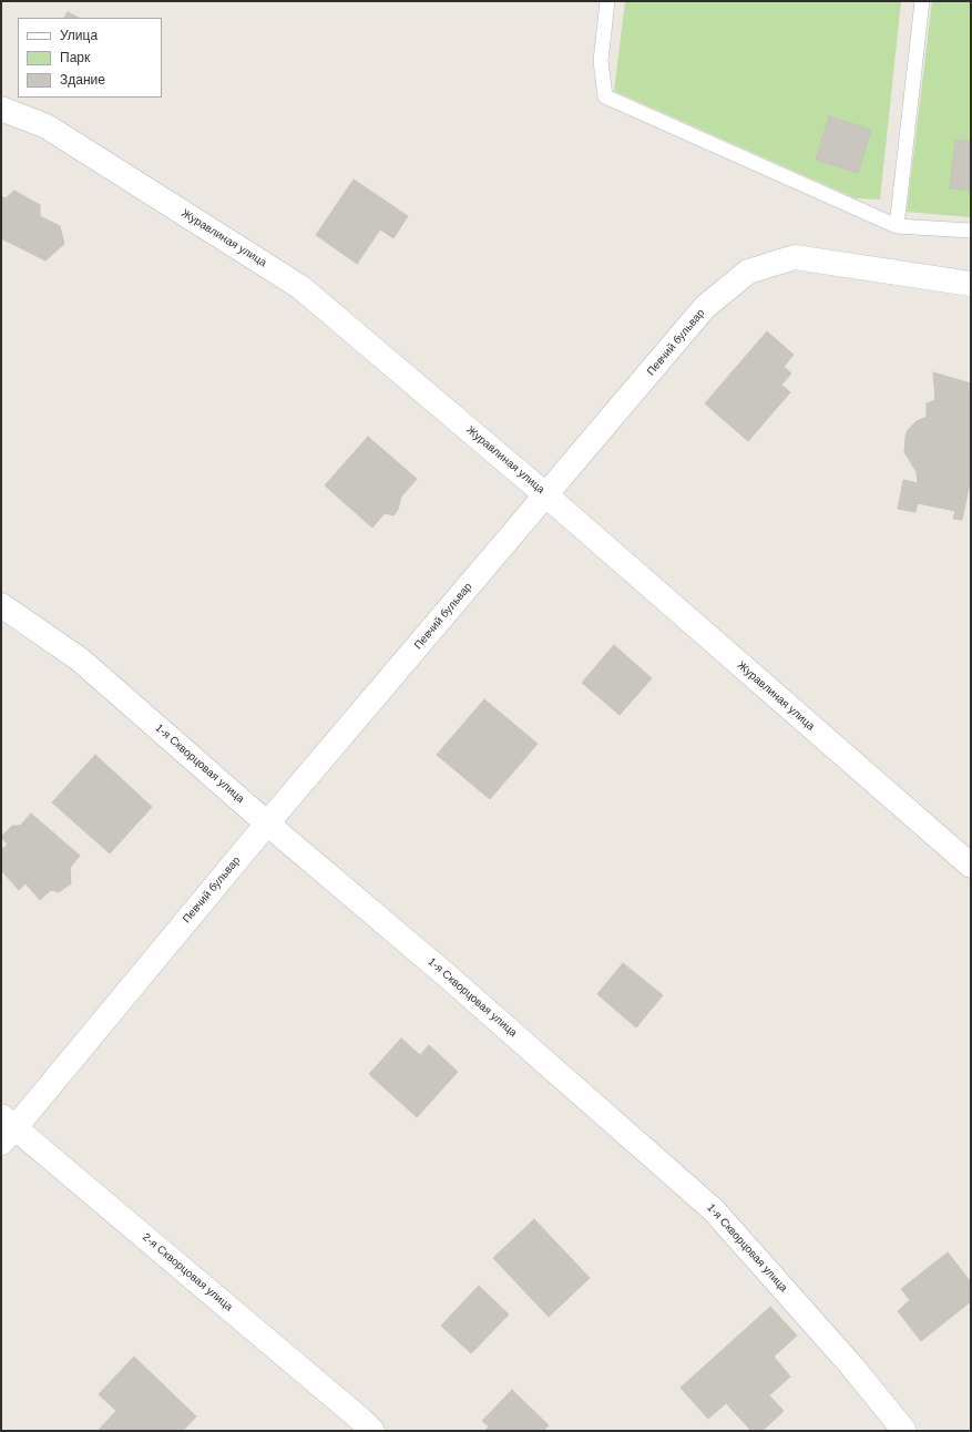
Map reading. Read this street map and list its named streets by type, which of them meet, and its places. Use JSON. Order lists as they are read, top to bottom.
{
  "streets": {
    "street": [
      "Журавлиная улица",
      "Певчий бульвар",
      "1-я Скворцовая улица",
      "2-я Скворцовая улица"
    ]
  },
  "crossings": [
    ["Журавлиная улица", "Певчий бульвар"],
    ["Певчий бульвар", "1-я Скворцовая улица"],
    ["Певчий бульвар", "2-я Скворцовая улица"]
  ],
  "legend": ["Улица", "Парк", "Здание"]
}
